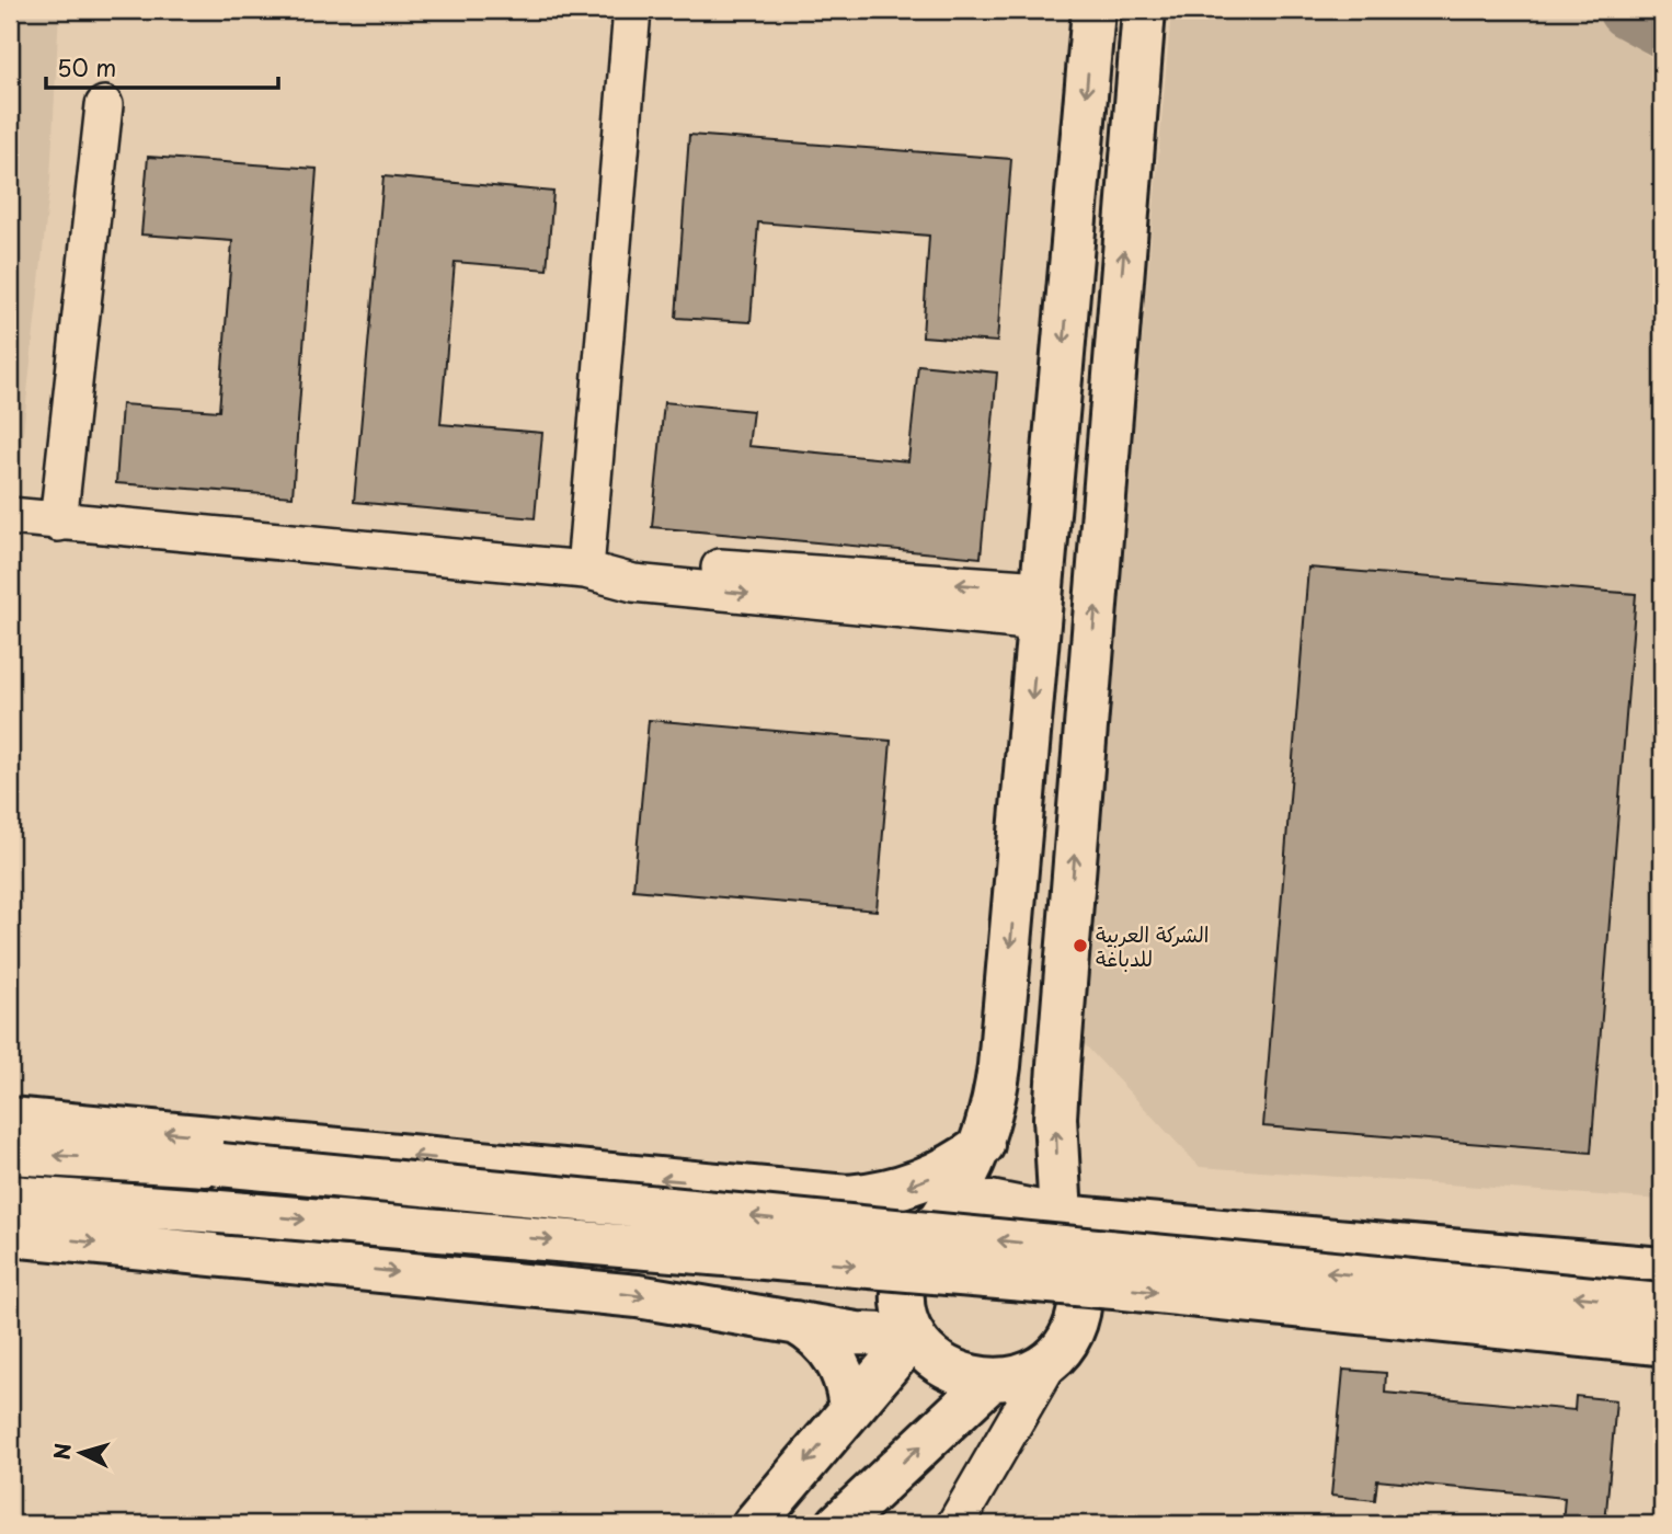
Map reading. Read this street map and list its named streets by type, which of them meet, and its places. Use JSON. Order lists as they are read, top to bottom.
{
  "places": ["الشركة العربية للدباغة"],
  "scale_bar": "50 m",
  "north": "left"
}
